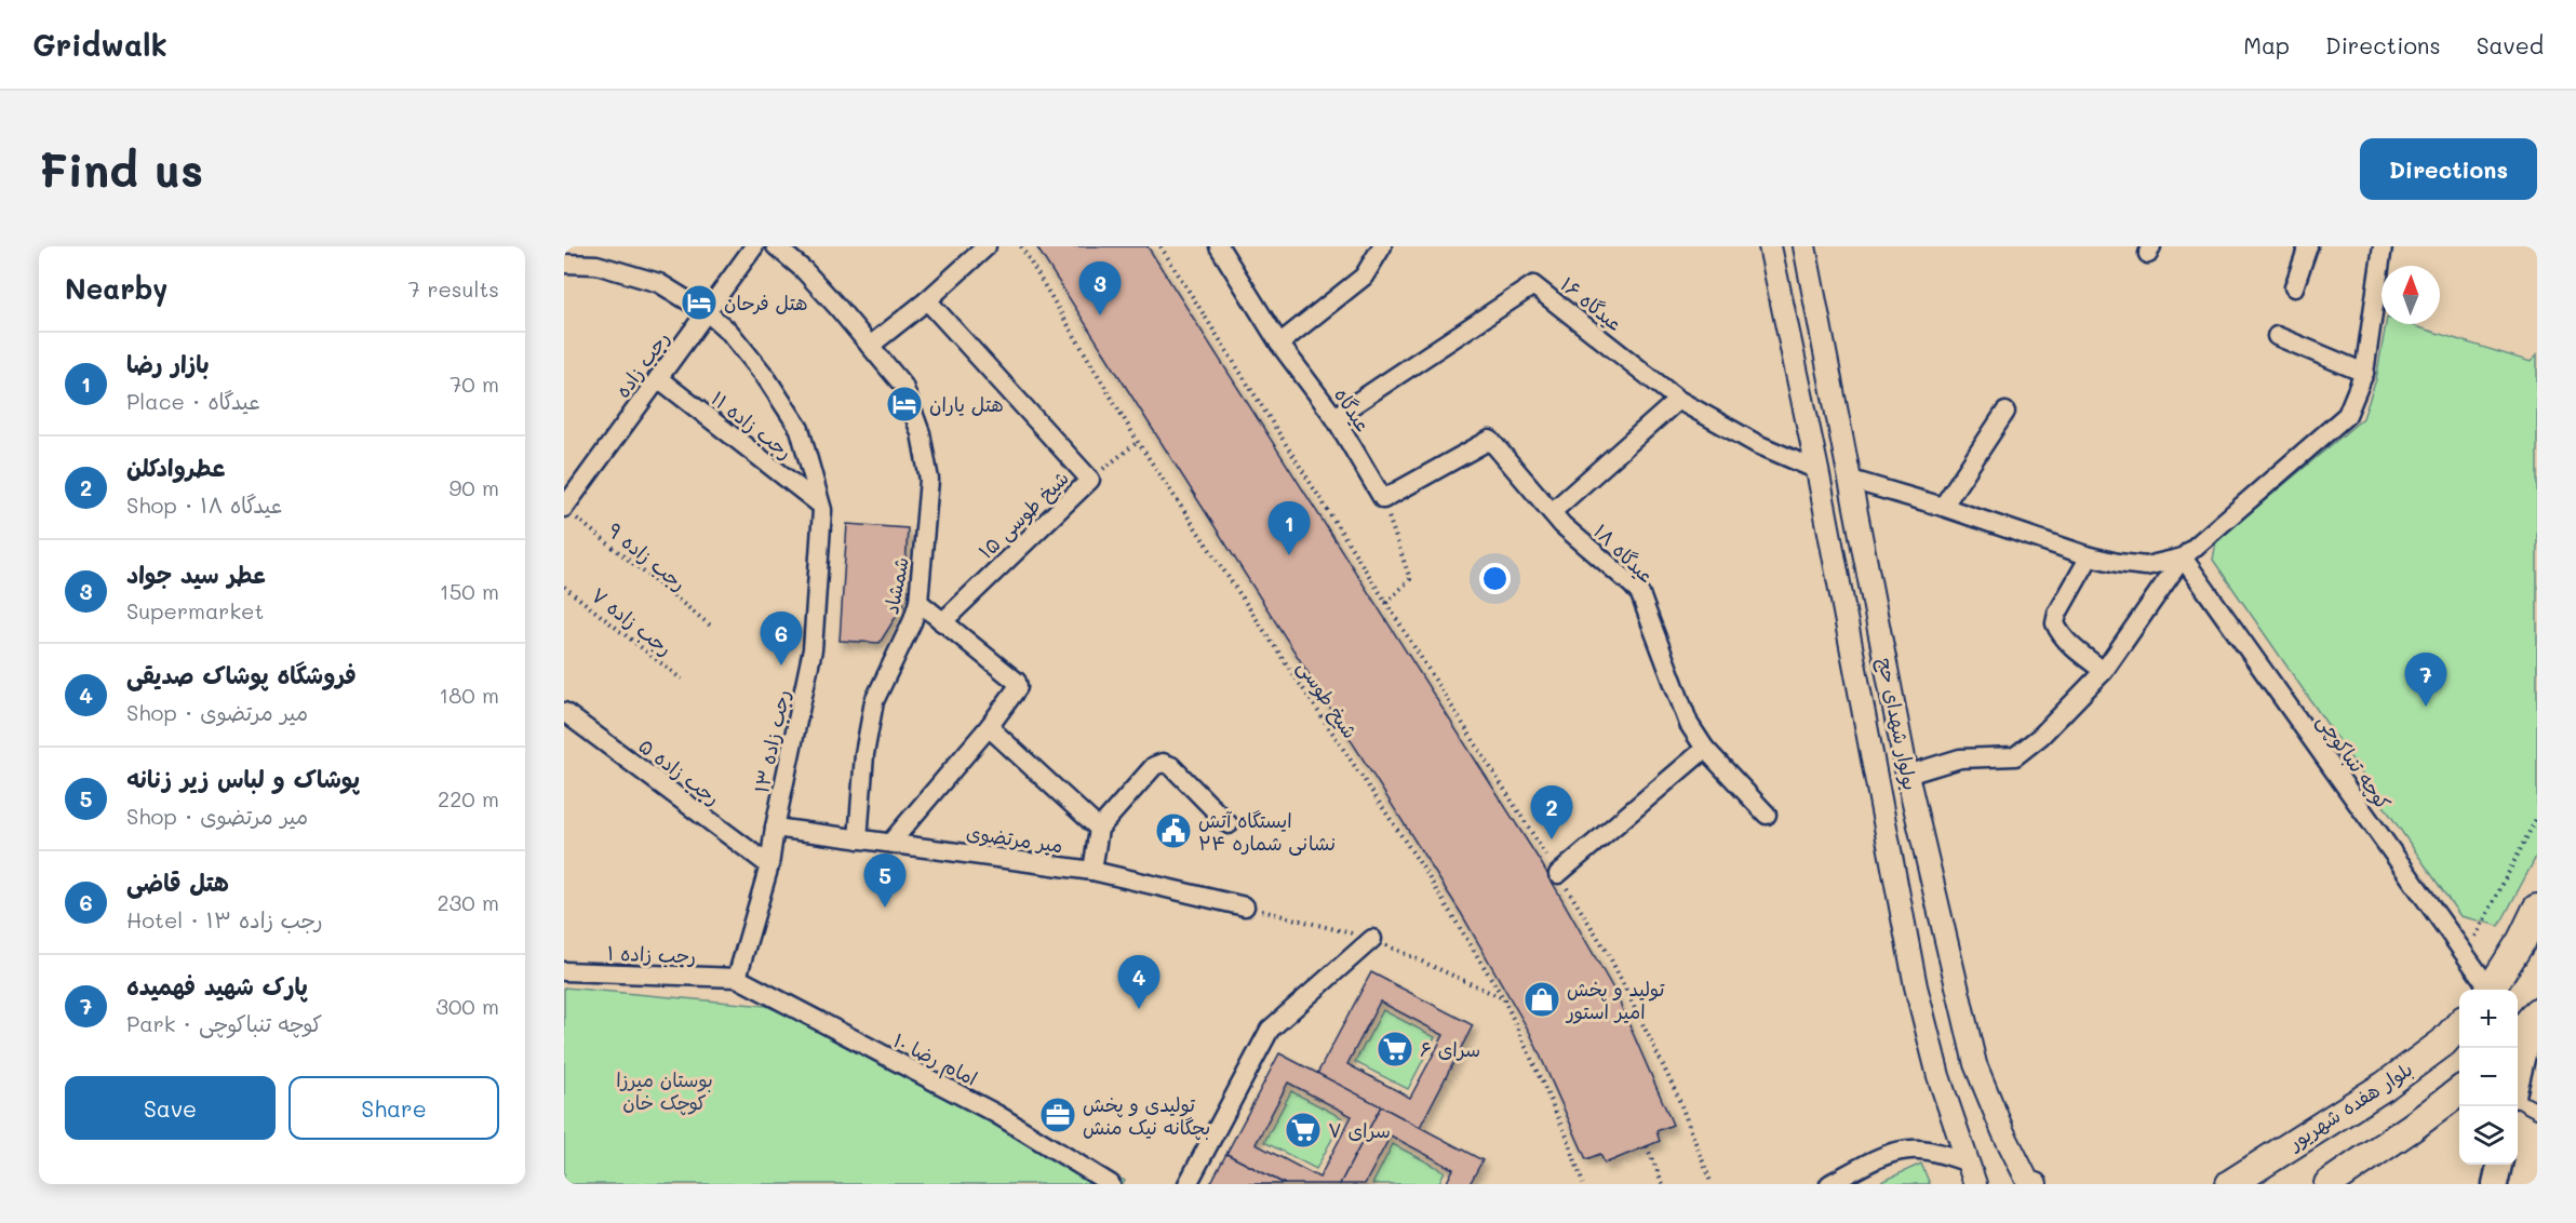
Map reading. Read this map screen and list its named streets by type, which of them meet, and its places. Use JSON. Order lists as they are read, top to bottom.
{
  "streets": {
    "main road": ["بلوار هفده شهریور"],
    "street": [
      "عیدگاه ۱۶",
      "رجب زاده",
      "عیدگاه",
      "رجب زاده ۱۱",
      "۱۵ شیخ طوسی",
      "عیدگاه ۱۸",
      "شمشاد",
      "بولوار شهدای حج",
      "رجب زاده ۱۳",
      "کوچه تنباکوچی",
      "رجب زاده ۵",
      "میر مرتضوی",
      "رجب زاده ۱",
      "امام رضا ۱۰"
    ],
    "path": ["رجب زاده ۹", "رجب زاده ۷", "شیخ طوسی"]
  },
  "crossings": [
    ["عیدگاه ۱۶", "عیدگاه"],
    ["عیدگاه ۱۶", "بولوار شهدای حج"],
    ["رجب زاده", "رجب زاده ۱۱"],
    ["رجب زاده", "رجب زاده ۹"],
    ["رجب زاده", "رجب زاده ۱۳"],
    ["عیدگاه", "عیدگاه ۱۸"],
    ["رجب زاده ۱۱", "رجب زاده ۱۳"],
    ["۱۵ شیخ طوسی", "شیخ طوسی"],
    ["شمشاد", "میر مرتضوی"],
    ["رجب زاده ۱۳", "رجب زاده ۵"],
    ["رجب زاده ۱۳", "میر مرتضوی"],
    ["رجب زاده ۱۳", "رجب زاده ۱"],
    ["رجب زاده ۱۳", "امام رضا ۱۰"],
    ["رجب زاده ۱", "امام رضا ۱۰"]
  ],
  "parks": ["بوستان میرزا کوچک خان"],
  "places": {
    "hotel": ["هتل فرحان", "هتل یاران"],
    "public building": ["ایستگاه آتش نشانی شماره ۲۴"],
    "shop": ["تولید و پخش امیر استور"],
    "supermarket": ["سرای ۶", "سرای ۷"],
    "office": ["تولیدی و پخش بچگانه نیک منش"]
  },
  "north": "top",
  "page": {
    "header": "Gridwalk",
    "nav": ["Map", "Directions", "Saved"],
    "buttons": [
      "Directions",
      ["Save", "Share"]
    ],
    "title": "Find us",
    "heading": ["Nearby", "7 results"],
    "pins": [
      "3",
      "1",
      "6",
      "7",
      "2",
      "5",
      "4"
    ],
    "list": [
      {
        "mark": "1",
        "name": "بازار رضا",
        "note": "Place · عیدگاه",
        "value": "70 m"
      },
      {
        "mark": "2",
        "name": "عطروادکلن",
        "note": "Shop · عیدگاه ۱۸",
        "value": "90 m"
      },
      {
        "mark": "3",
        "name": "عطر سید جواد",
        "note": "Supermarket",
        "value": "150 m"
      },
      {
        "mark": "4",
        "name": "فروشگاه پوشاک صدیقی",
        "note": "Shop · میر مرتضوی",
        "value": "180 m"
      },
      {
        "mark": "5",
        "name": "پوشاک و لباس زیر زنانه",
        "note": "Shop · میر مرتضوی",
        "value": "220 m"
      },
      {
        "mark": "6",
        "name": "هتل قاضی",
        "note": "Hotel · رجب زاده ۱۳",
        "value": "230 m"
      },
      {
        "mark": "7",
        "name": "پارک شهید فهمیده",
        "note": "Park · کوچه تنباکوچی",
        "value": "300 m"
      }
    ],
    "map_buttons": ["+", "−"]
  }
}
